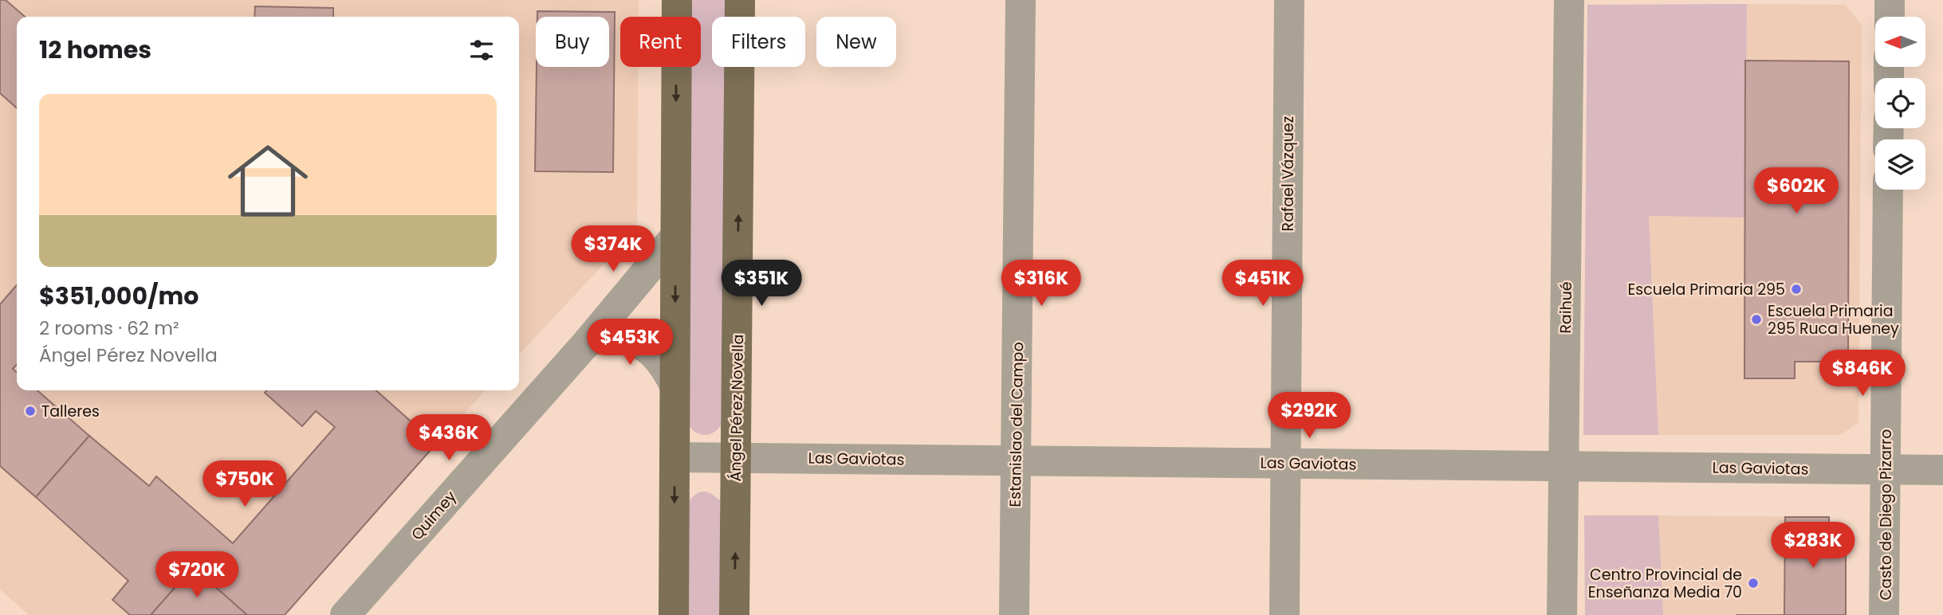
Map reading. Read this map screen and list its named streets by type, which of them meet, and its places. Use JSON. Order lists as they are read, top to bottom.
{
  "streets": {
    "main road": ["Ángel Pérez Novella"],
    "street": [
      "Rafael Vázquez",
      "Raihué",
      "Estanislao del Campo",
      "Las Gaviotas",
      "Casto de Diego Pizarro",
      "Quimey"
    ]
  },
  "crossings": [
    ["Rafael Vázquez", "Las Gaviotas"],
    ["Raihué", "Las Gaviotas"],
    ["Ángel Pérez Novella", "Las Gaviotas"],
    ["Estanislao del Campo", "Las Gaviotas"],
    ["Las Gaviotas", "Casto de Diego Pizarro"]
  ],
  "places": [
    "Escuela Primaria 295",
    "Escuela Primaria 295 Ruca Hueney",
    "Talleres",
    "Centro Provincial de Enseñanza Media 70"
  ],
  "north": "left",
  "page": {
    "chip": [
      "Buy",
      "Rent",
      "Filters",
      "New"
    ],
    "heading": "12 homes",
    "list": [
      {
        "name": "$351,000/mo",
        "note": "2 rooms · 62 m² · Ángel Pérez Novella"
      }
    ],
    "price": [
      "$602K",
      "$374K",
      "$351K",
      "$316K",
      "$451K",
      "$453K",
      "$846K",
      "$292K",
      "$436K",
      "$750K",
      "$283K",
      "$720K"
    ]
  }
}
